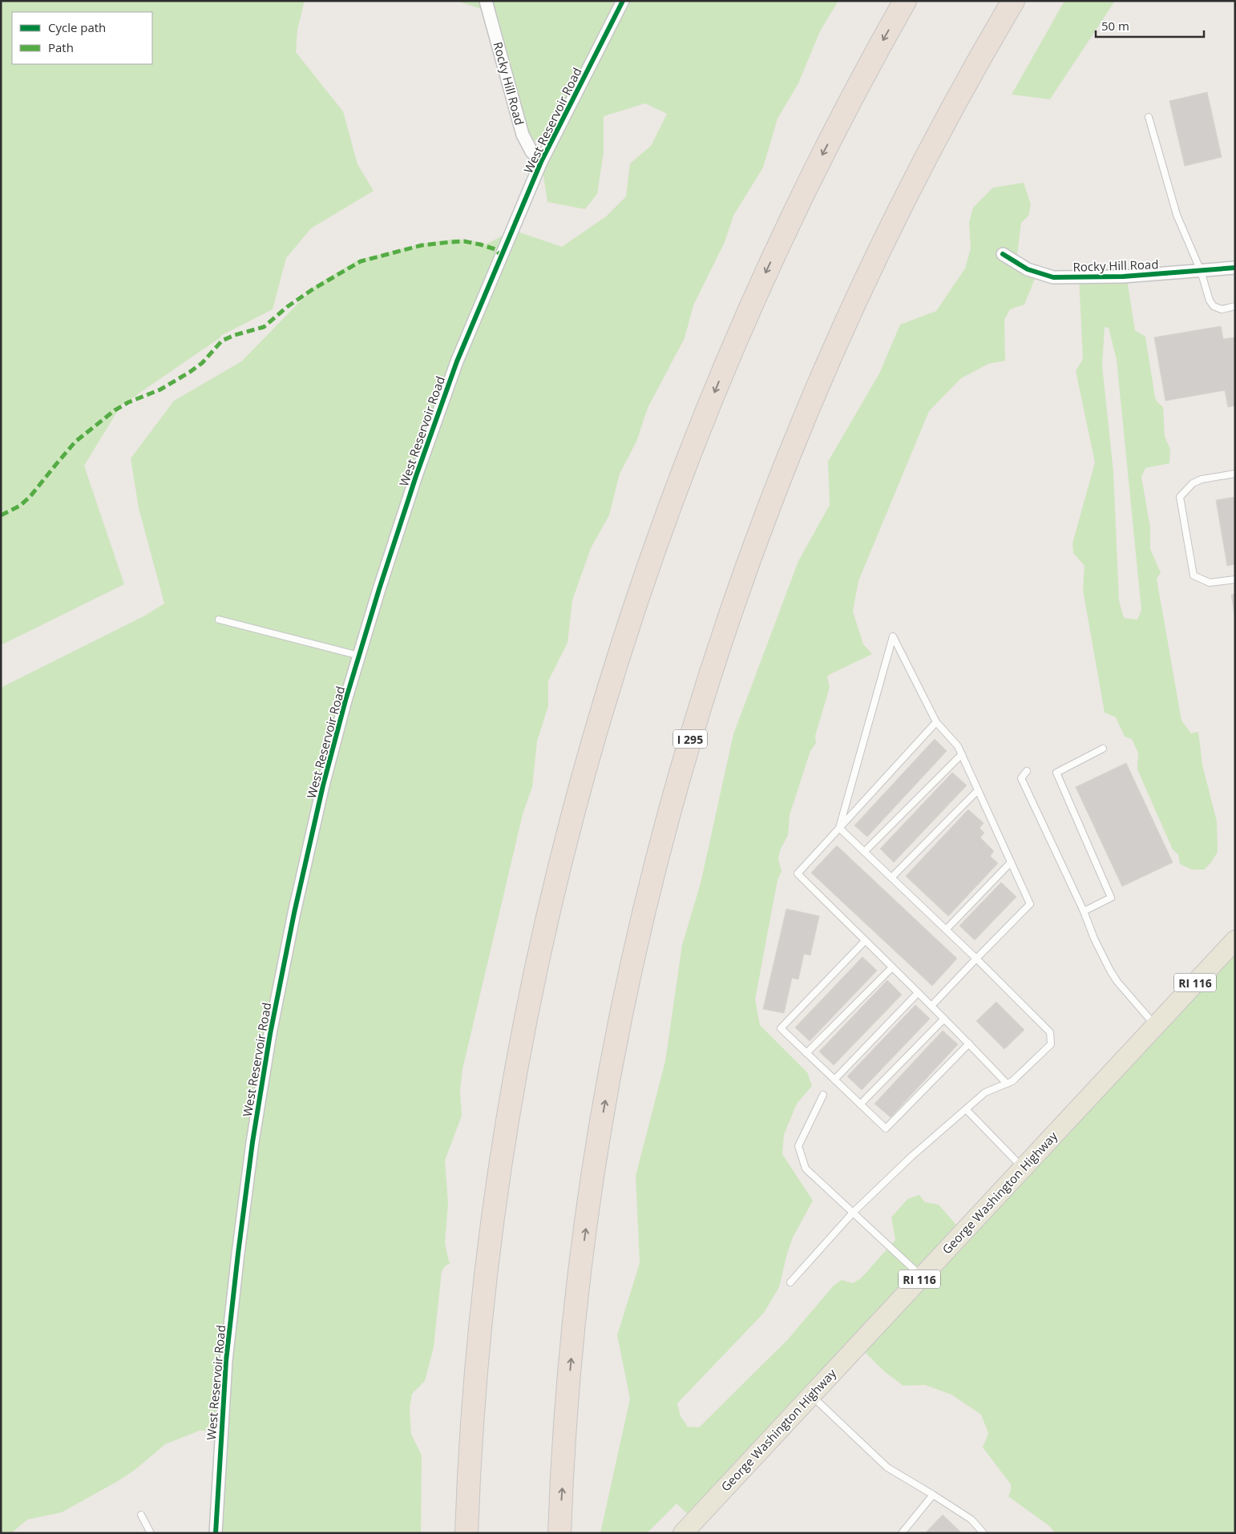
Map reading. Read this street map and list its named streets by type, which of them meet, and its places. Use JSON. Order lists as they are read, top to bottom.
{
  "streets": {
    "highway": ["I 295"],
    "main road": ["RI 116", "George Washington Highway"],
    "street": ["Rocky Hill Road", "West Reservoir Road"]
  },
  "crossings": [
    ["Rocky Hill Road", "West Reservoir Road"]
  ],
  "legend": ["Cycle path", "Path"],
  "scale_bar": "50 m"
}
